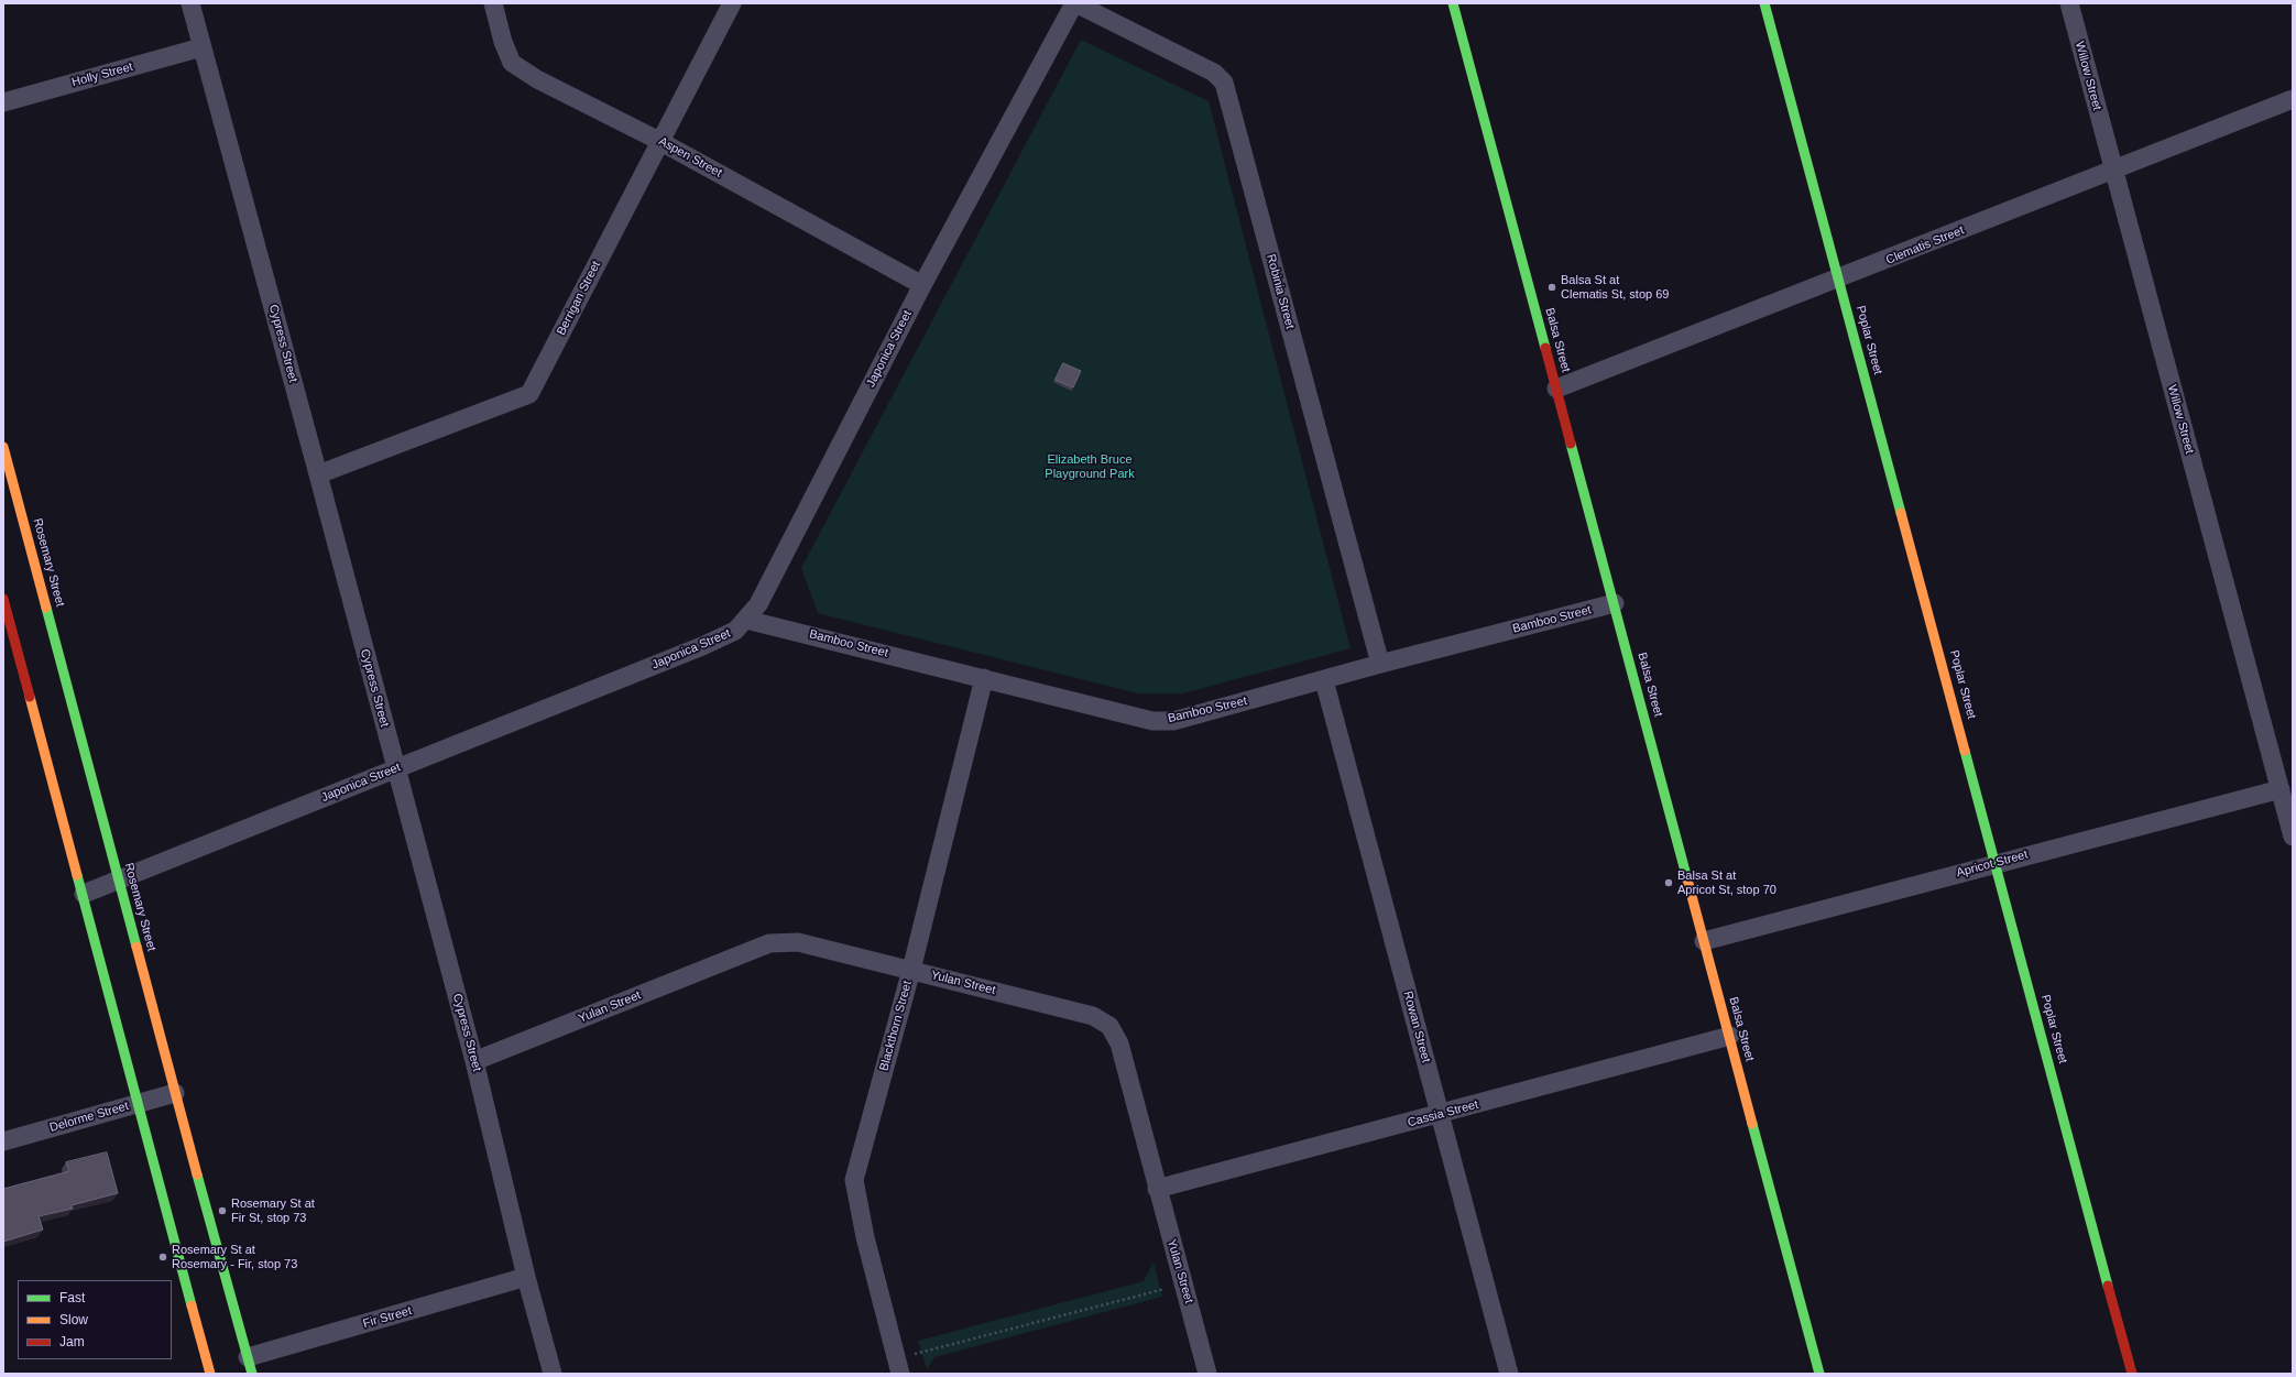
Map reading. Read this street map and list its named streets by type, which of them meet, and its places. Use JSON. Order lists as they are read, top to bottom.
{
  "streets": {
    "street": [
      "Holly Street",
      "Willow Street",
      "Aspen Street",
      "Clematis Street",
      "Robinia Street",
      "Berrigan Street",
      "Balsa Street",
      "Poplar Street",
      "Cypress Street",
      "Japonica Street",
      "Rosemary Street",
      "Bamboo Street",
      "Apricot Street",
      "Yulan Street",
      "Blackthorn Street",
      "Rowan Street",
      "Cassia Street",
      "Delorme Street",
      "Fir Street"
    ]
  },
  "crossings": [
    ["Holly Street", "Cypress Street"],
    ["Willow Street", "Clematis Street"],
    ["Willow Street", "Apricot Street"],
    ["Aspen Street", "Berrigan Street"],
    ["Aspen Street", "Japonica Street"],
    ["Clematis Street", "Balsa Street"],
    ["Clematis Street", "Poplar Street"],
    ["Robinia Street", "Japonica Street"],
    ["Robinia Street", "Bamboo Street"],
    ["Berrigan Street", "Cypress Street"],
    ["Balsa Street", "Bamboo Street"],
    ["Balsa Street", "Apricot Street"],
    ["Balsa Street", "Cassia Street"],
    ["Poplar Street", "Apricot Street"],
    ["Cypress Street", "Japonica Street"],
    ["Cypress Street", "Yulan Street"],
    ["Cypress Street", "Fir Street"],
    ["Japonica Street", "Rosemary Street"],
    ["Japonica Street", "Bamboo Street"],
    ["Rosemary Street", "Delorme Street"],
    ["Rosemary Street", "Fir Street"],
    ["Bamboo Street", "Blackthorn Street"],
    ["Bamboo Street", "Rowan Street"],
    ["Yulan Street", "Blackthorn Street"],
    ["Yulan Street", "Cassia Street"],
    ["Rowan Street", "Cassia Street"]
  ],
  "parks": ["Elizabeth Bruce Playground Park"],
  "places": [
    "Balsa St at Clematis St, stop 69",
    "Balsa St at Apricot St, stop 70",
    "Rosemary St at Fir St, stop 73",
    "Rosemary St at Rosemary - Fir, stop 73"
  ],
  "legend": ["Fast", "Slow", "Jam"]
}
